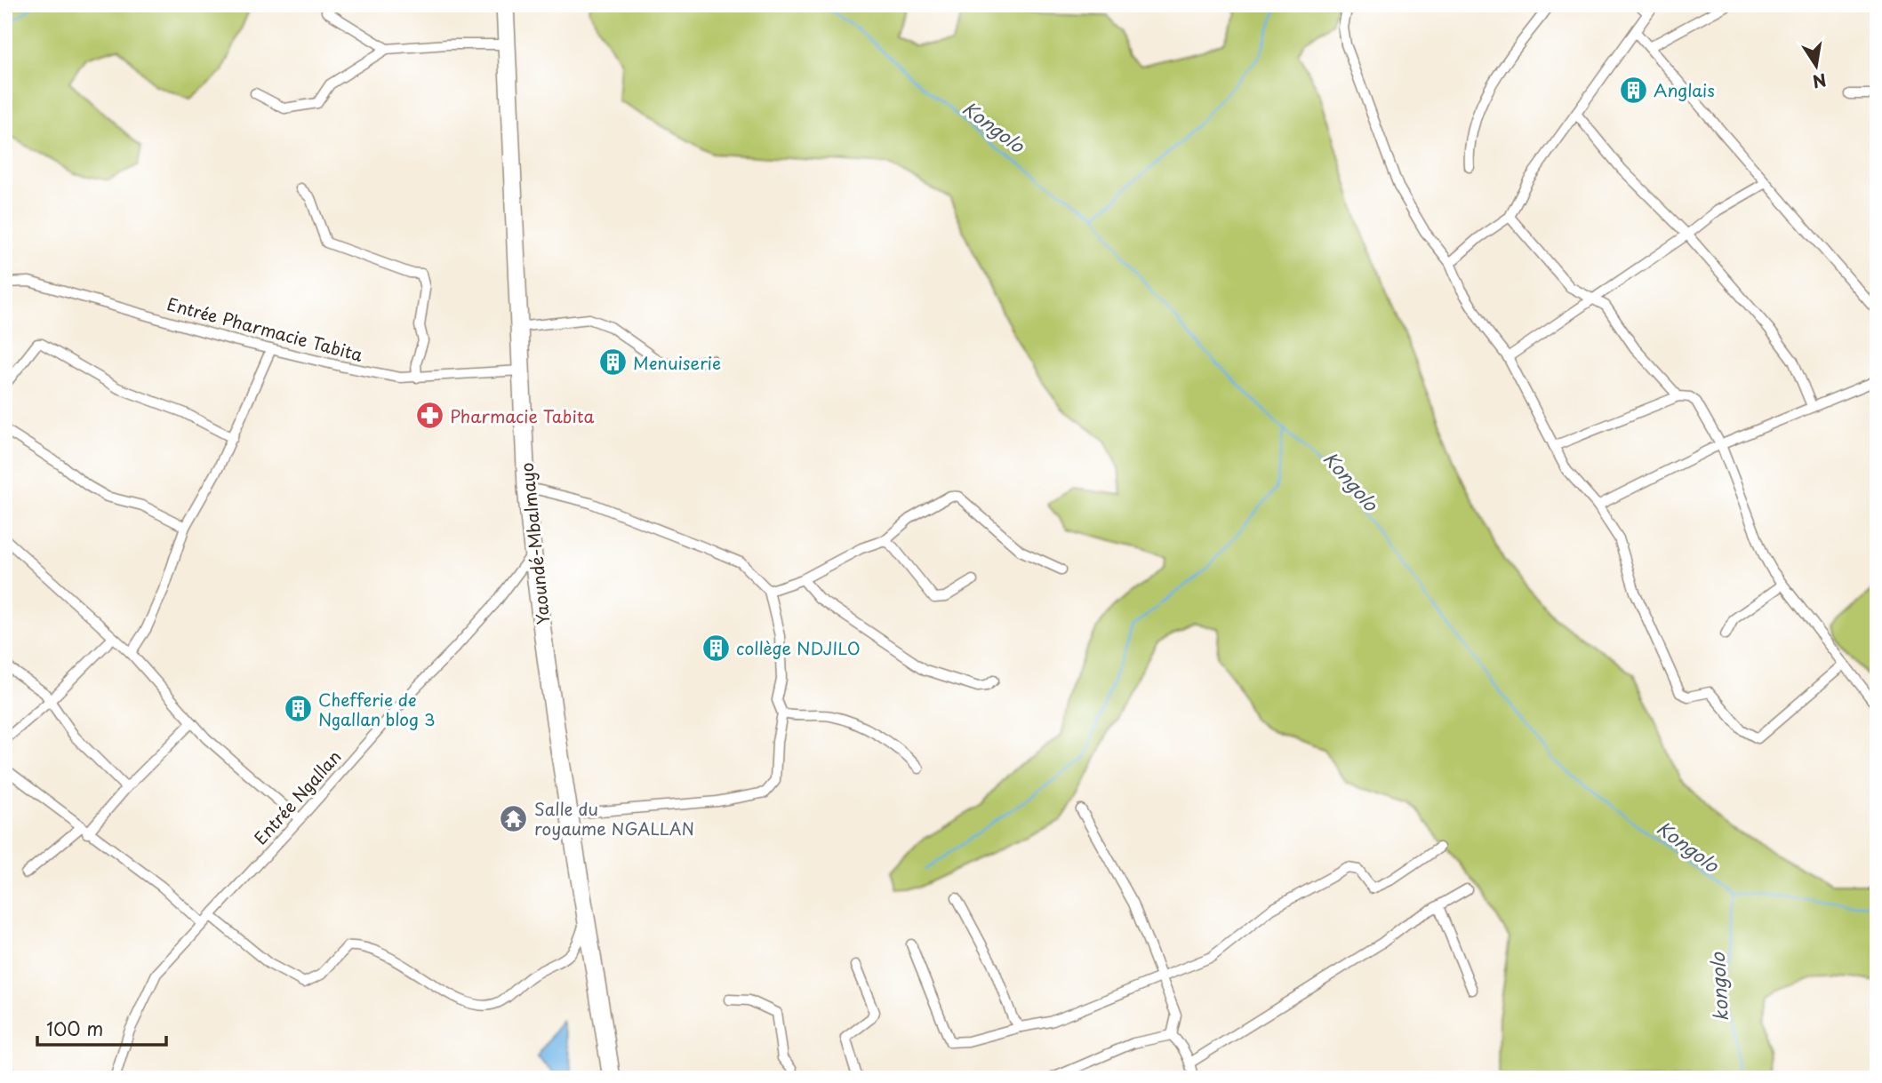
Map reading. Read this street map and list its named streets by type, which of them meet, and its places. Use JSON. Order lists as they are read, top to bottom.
{
  "streets": {
    "highway": ["Yaoundé-Mbalmayo"],
    "street": ["Entrée Pharmacie Tabita", "Entrée Ngallan"]
  },
  "crossings": [
    ["Entrée Pharmacie Tabita", "Yaoundé-Mbalmayo"],
    ["Yaoundé-Mbalmayo", "Entrée Ngallan"]
  ],
  "water": ["Kongolo", "kongolo"],
  "places": {
    "building": [
      "Anglais",
      "Menuiserie",
      "collège NDJILO",
      "Chefferie de Ngallan blog 3"
    ],
    "pharmacy": ["Pharmacie Tabita"],
    "temple": ["Salle du royaume NGALLAN"]
  },
  "scale_bar": "100 m",
  "north": "bottom"
}
